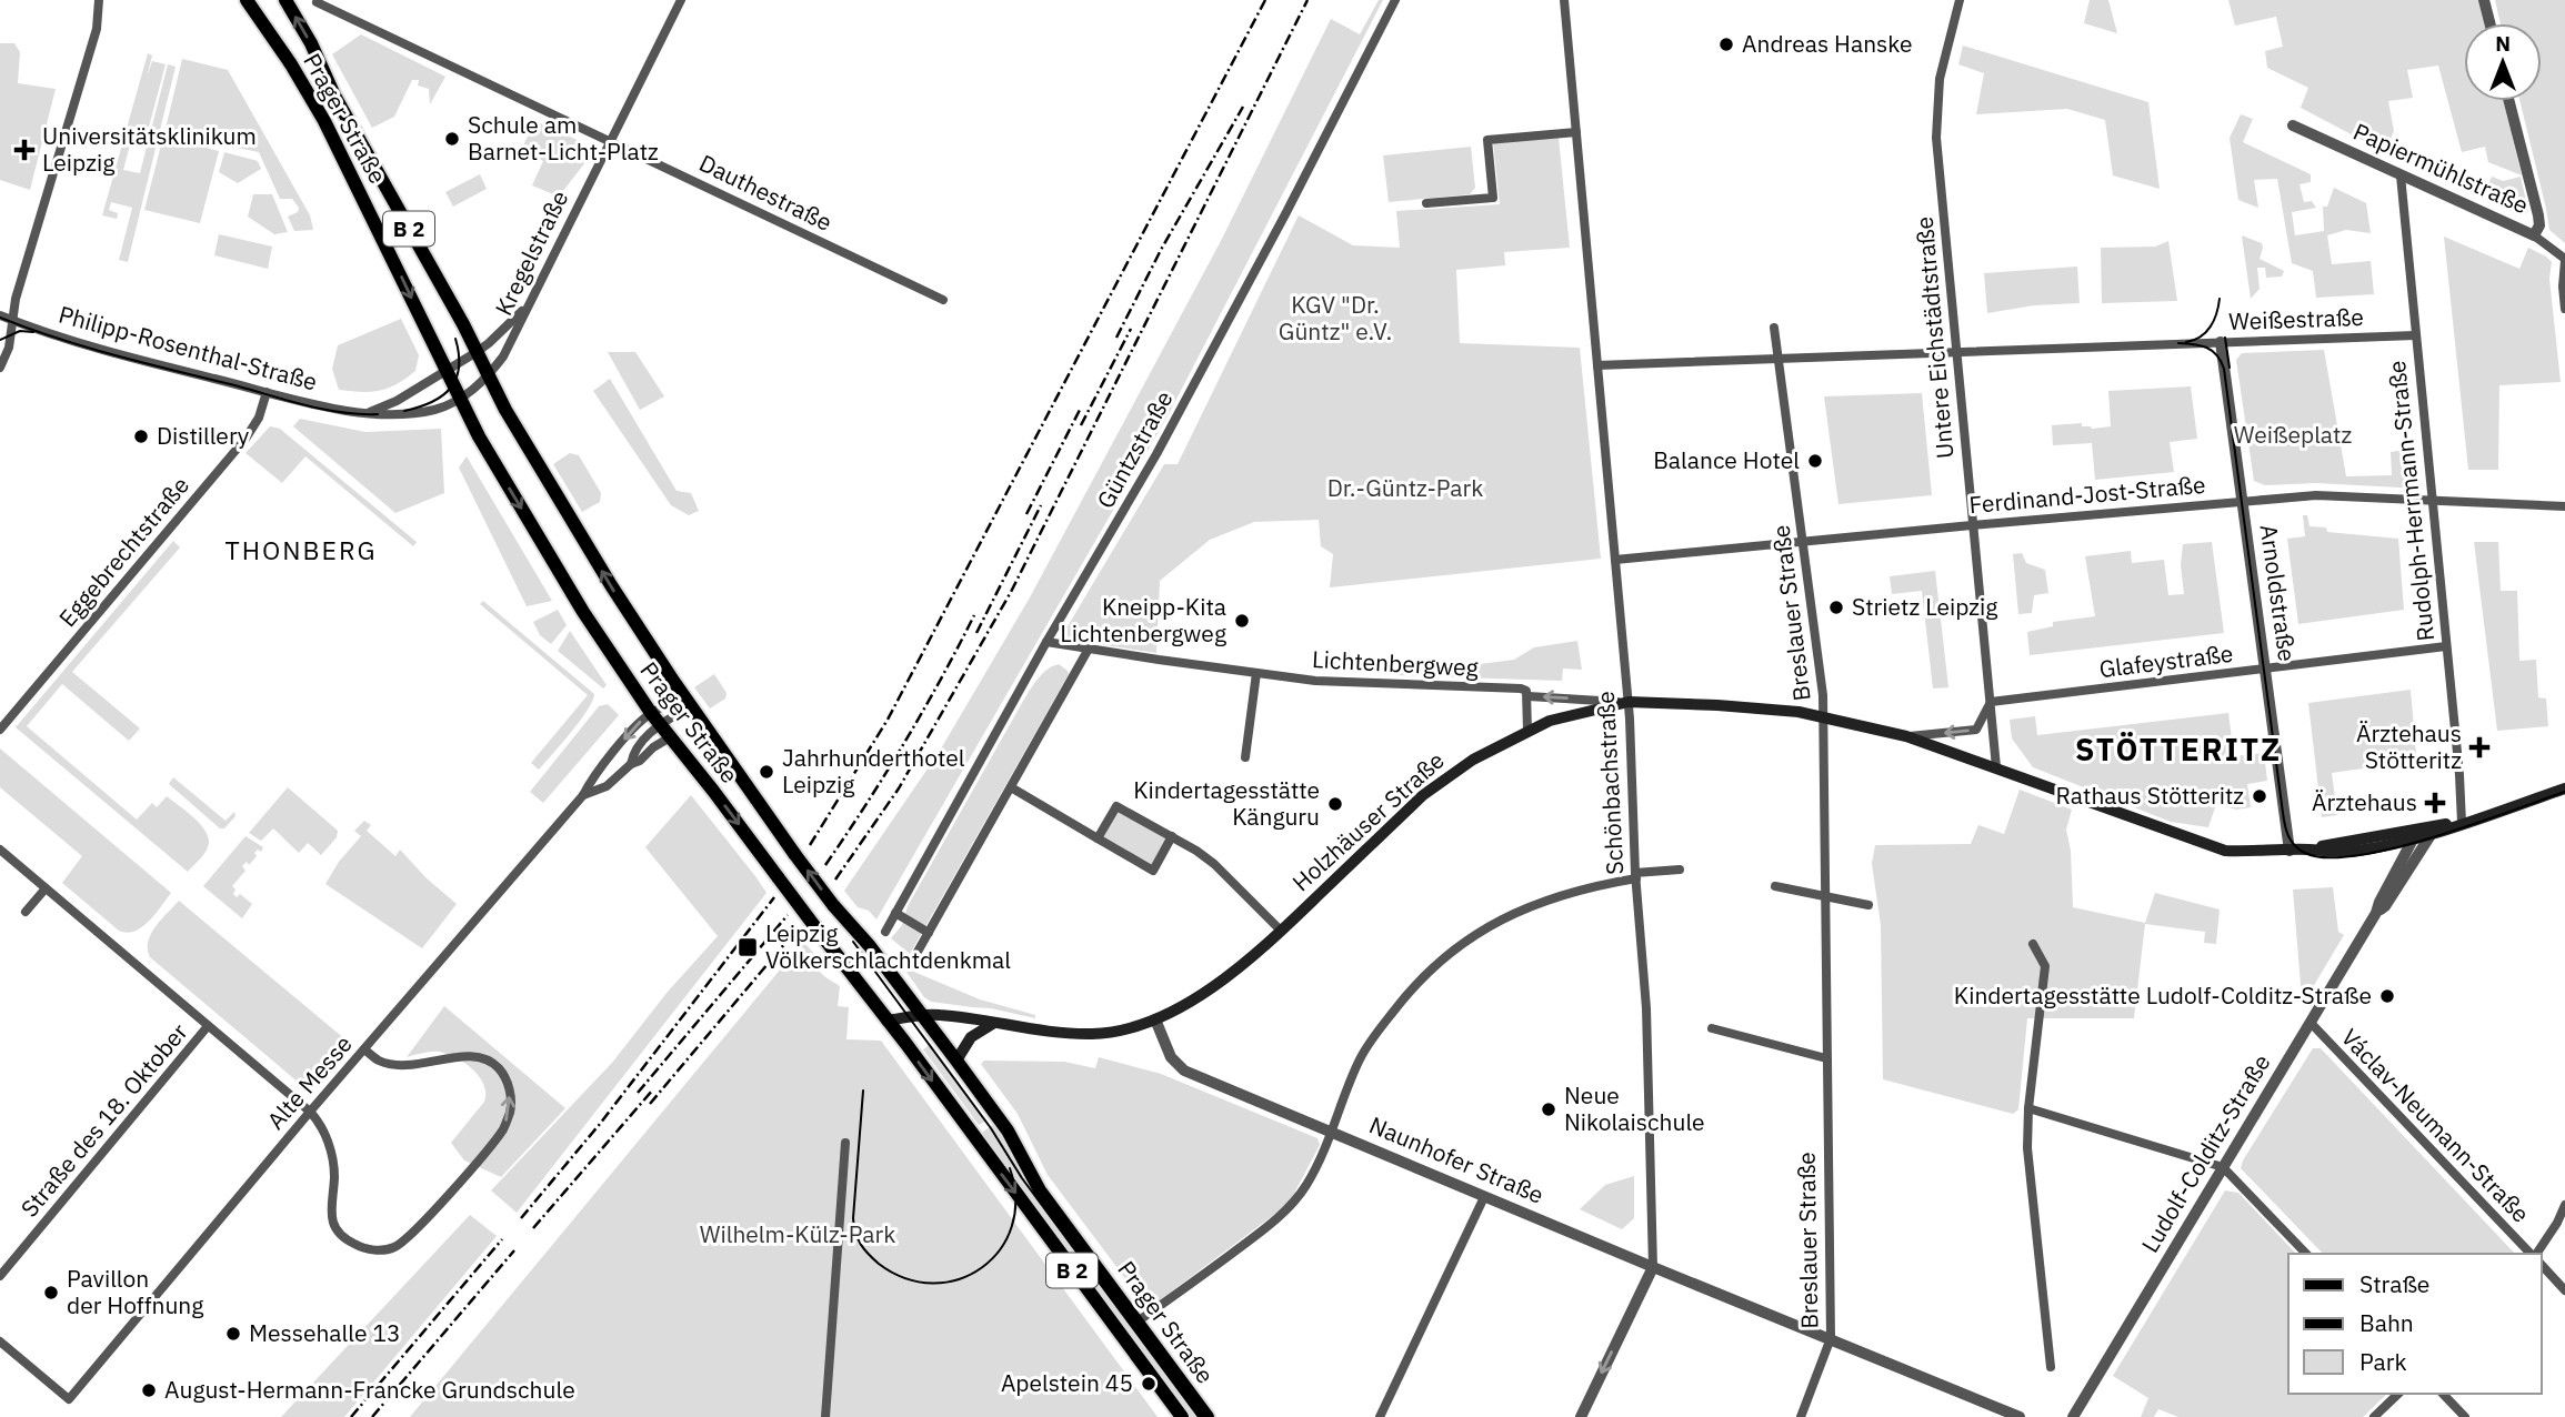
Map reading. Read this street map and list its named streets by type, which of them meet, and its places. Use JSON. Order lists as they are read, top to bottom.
{
  "streets": {
    "main road": ["Prager Straße", "B 2", "Holzhäuser Straße"],
    "street": [
      "Papiermühlstraße",
      "Dauthestraße",
      "Kregelstraße",
      "Weißestraße",
      "Untere Eichstädtstraße",
      "Philipp-Rosenthal-Straße",
      "Güntzstraße",
      "Ferdinand-Jost-Straße",
      "Rudolph-Herrmann-Straße",
      "Eggebrechtstraße",
      "Arnoldstraße",
      "Breslauer Straße",
      "Glafeystraße",
      "Lichtenbergweg",
      "Schönbachstraße",
      "Alte Messe",
      "Straße des 18. Oktober",
      "Václav-Neumann-Straße",
      "Ludolf-Colditz-Straße",
      "Naunhofer Straße"
    ]
  },
  "crossings": [
    ["Prager Straße", "Kregelstraße"],
    ["Prager Straße", "Philipp-Rosenthal-Straße"],
    ["Prager Straße", "Alte Messe"],
    ["Papiermühlstraße", "Rudolph-Herrmann-Straße"],
    ["Dauthestraße", "Kregelstraße"],
    ["Kregelstraße", "Philipp-Rosenthal-Straße"],
    ["Weißestraße", "Untere Eichstädtstraße"],
    ["Weißestraße", "Rudolph-Herrmann-Straße"],
    ["Weißestraße", "Arnoldstraße"],
    ["Weißestraße", "Breslauer Straße"],
    ["Untere Eichstädtstraße", "Ferdinand-Jost-Straße"],
    ["Untere Eichstädtstraße", "Glafeystraße"],
    ["Untere Eichstädtstraße", "Holzhäuser Straße"],
    ["Philipp-Rosenthal-Straße", "Eggebrechtstraße"],
    ["Güntzstraße", "Lichtenbergweg"],
    ["Ferdinand-Jost-Straße", "Rudolph-Herrmann-Straße"],
    ["Ferdinand-Jost-Straße", "Arnoldstraße"],
    ["Ferdinand-Jost-Straße", "Breslauer Straße"],
    ["Ferdinand-Jost-Straße", "Schönbachstraße"],
    ["Rudolph-Herrmann-Straße", "Glafeystraße"],
    ["Rudolph-Herrmann-Straße", "Holzhäuser Straße"],
    ["Arnoldstraße", "Glafeystraße"],
    ["Arnoldstraße", "Holzhäuser Straße"],
    ["Breslauer Straße", "Holzhäuser Straße"],
    ["Breslauer Straße", "Naunhofer Straße"],
    ["Lichtenbergweg", "Schönbachstraße"],
    ["Lichtenbergweg", "Holzhäuser Straße"],
    ["Schönbachstraße", "Holzhäuser Straße"],
    ["Schönbachstraße", "Naunhofer Straße"],
    ["Holzhäuser Straße", "Ludolf-Colditz-Straße"],
    ["Holzhäuser Straße", "Naunhofer Straße"],
    ["Alte Messe", "Straße des 18. Oktober"],
    ["Václav-Neumann-Straße", "Ludolf-Colditz-Straße"]
  ],
  "districts": ["THONBERG", "STÖTTERITZ"],
  "parks": [
    "KGV \"Dr. Güntz\" e.V.",
    "Weißeplatz",
    "Dr.-Güntz-Park",
    "Wilhelm-Külz-Park"
  ],
  "places": {
    "other": [
      "Andreas Hanske",
      "Schule am Barnet-Licht-Platz",
      "Distillery",
      "Balance Hotel",
      "Strietz Leipzig",
      "Kneipp-Kita Lichtenbergweg",
      "Jahrhunderthotel Leipzig",
      "Rathaus Stötteritz",
      "Kindertagesstätte Känguru",
      "Kindertagesstätte Ludolf-Colditz-Straße",
      "Neue Nikolaischule",
      "Pavillon der Hoffnung",
      "Messehalle 13",
      "Apelstein 45",
      "August-Hermann-Francke Grundschule"
    ],
    "health": ["Universitätsklinikum Leipzig", "Ärztehaus Stötteritz", "Ärztehaus"],
    "transit": ["Leipzig Völkerschlachtdenkmal"]
  },
  "legend": ["Straße", "Bahn", "Park"],
  "north": "top"
}
